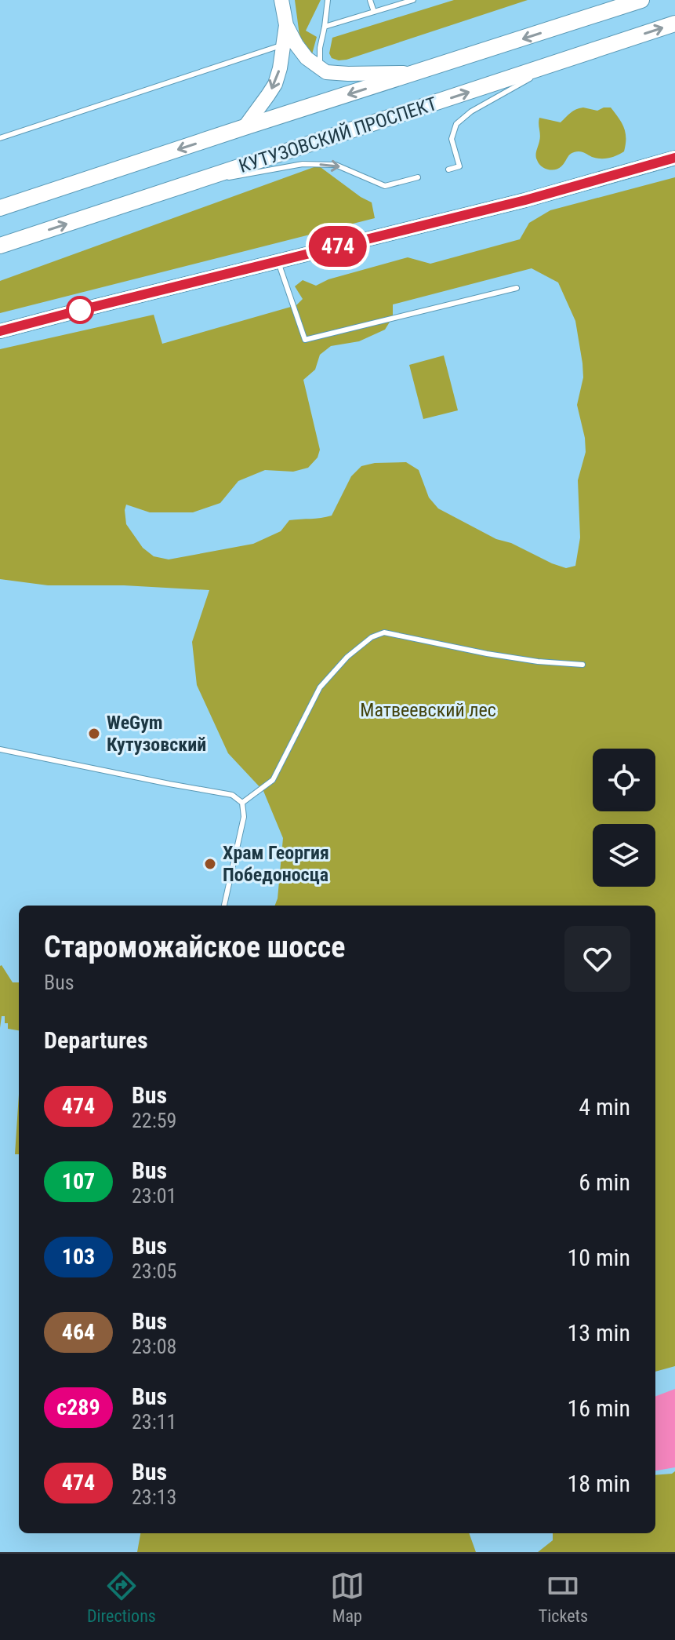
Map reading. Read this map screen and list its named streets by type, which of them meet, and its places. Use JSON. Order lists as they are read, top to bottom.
{
  "streets": {
    "main road": ["КУТУЗОВСКИЙ ПРОСПЕКТ"]
  },
  "parks": ["Матвеевский лес"],
  "places": ["WeGym Кутузовский", "Храм Георгия Победоносца"],
  "lines": ["bus line 474"],
  "page": {
    "on_map": "474",
    "heading": [
      ["Староможайское шоссе", "Bus"],
      "Departures"
    ],
    "list": [
      {
        "mark": "474",
        "name": "Bus",
        "note": "22:59",
        "value": "4 min"
      },
      {
        "mark": "107",
        "name": "Bus",
        "note": "23:01",
        "value": "6 min"
      },
      {
        "mark": "103",
        "name": "Bus",
        "note": "23:05",
        "value": "10 min"
      },
      {
        "mark": "464",
        "name": "Bus",
        "note": "23:08",
        "value": "13 min"
      },
      {
        "mark": "с289",
        "name": "Bus",
        "note": "23:11",
        "value": "16 min"
      },
      {
        "mark": "474",
        "name": "Bus",
        "note": "23:13",
        "value": "18 min"
      }
    ],
    "tabs": ["Directions", "Map", "Tickets"]
  }
}
